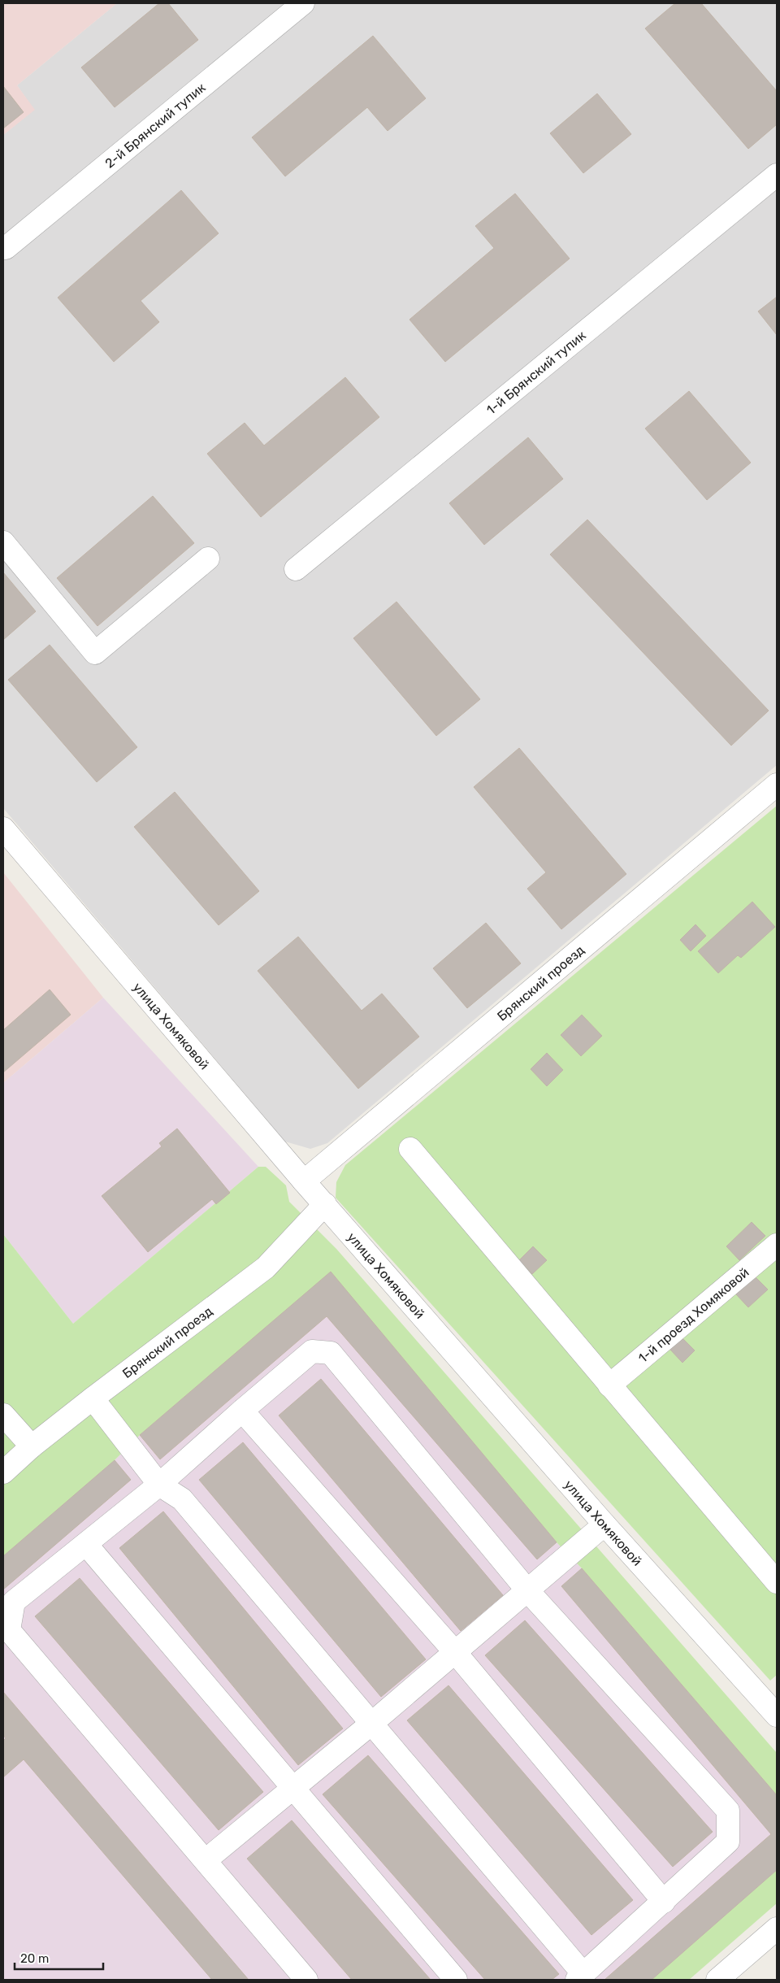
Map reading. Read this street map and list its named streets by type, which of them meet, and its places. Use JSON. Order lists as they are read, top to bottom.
{
  "streets": {
    "street": [
      "2-й Брянский тупик",
      "1-й Брянский тупик",
      "Брянский проезд",
      "улица Хомяковой",
      "1-й проезд Хомяковой"
    ]
  },
  "crossings": [
    ["Брянский проезд", "улица Хомяковой"]
  ],
  "scale_bar": "20 m"
}
